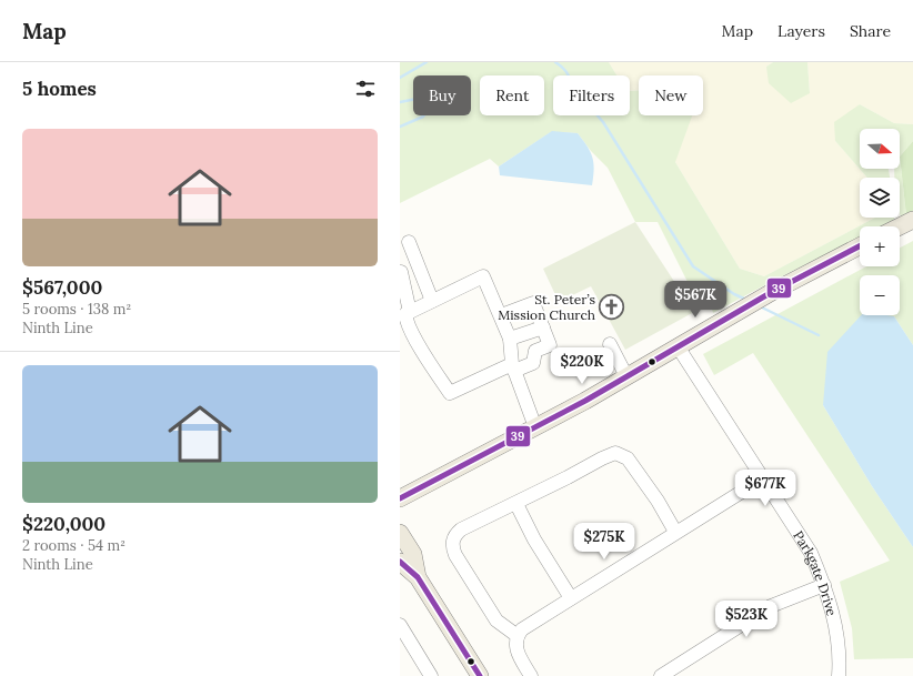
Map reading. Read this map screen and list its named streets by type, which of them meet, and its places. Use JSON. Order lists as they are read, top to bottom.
{
  "streets": {
    "street": ["Parkgate Drive"]
  },
  "places": {
    "church": ["St. Peter’s Mission Church"]
  },
  "lines": ["transit line 39"],
  "north": "right",
  "page": {
    "header": "Map",
    "nav": ["Map", "Layers", "Share"],
    "heading": "5 homes",
    "chip": [
      "Buy",
      "Rent",
      "Filters",
      "New"
    ],
    "list": [
      {
        "name": "$567,000",
        "note": "5 rooms · 138 m² · Ninth Line"
      },
      {
        "name": "$220,000",
        "note": "2 rooms · 54 m² · Ninth Line"
      }
    ],
    "map_buttons": ["+", "−"],
    "price": [
      "$567K",
      "$220K",
      "$677K",
      "$275K",
      "$523K"
    ]
  }
}
